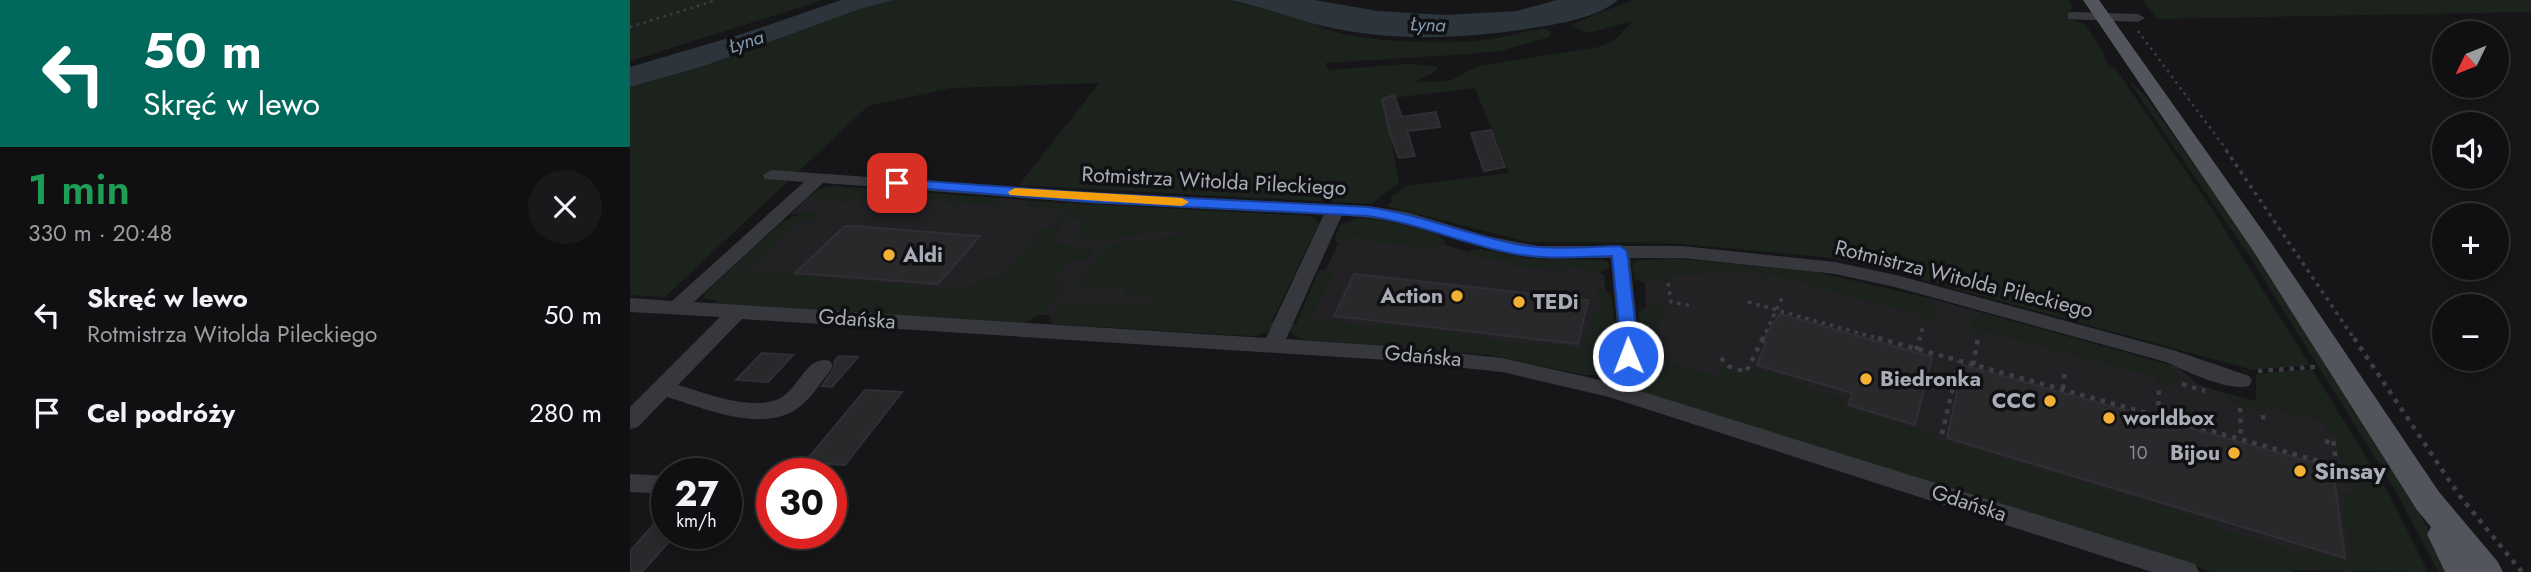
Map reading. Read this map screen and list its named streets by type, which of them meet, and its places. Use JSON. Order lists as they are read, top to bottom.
{
  "streets": {
    "street": ["Rotmistrza Witolda Pileckiego", "Gdańska"]
  },
  "water": ["Łyna"],
  "places": [
    "Aldi",
    "Action",
    "TEDi",
    "Biedronka",
    "CCC",
    "worldbox",
    "Bijou",
    "Sinsay"
  ],
  "house_numbers": ["10"],
  "north": "bottom left",
  "page": {
    "turn": ["50 m", "Skręć w lewo"],
    "map_buttons": ["+", "−"],
    "heading": ["1 min", "330 m · 20:48"],
    "list": [
      {
        "name": "Skręć w lewo",
        "note": "Rotmistrza Witolda Pileckiego",
        "value": "50 m"
      },
      {
        "name": "Cel podróży",
        "value": "280 m"
      }
    ],
    "speed": "27 km/h",
    "limit": "30"
  }
}
